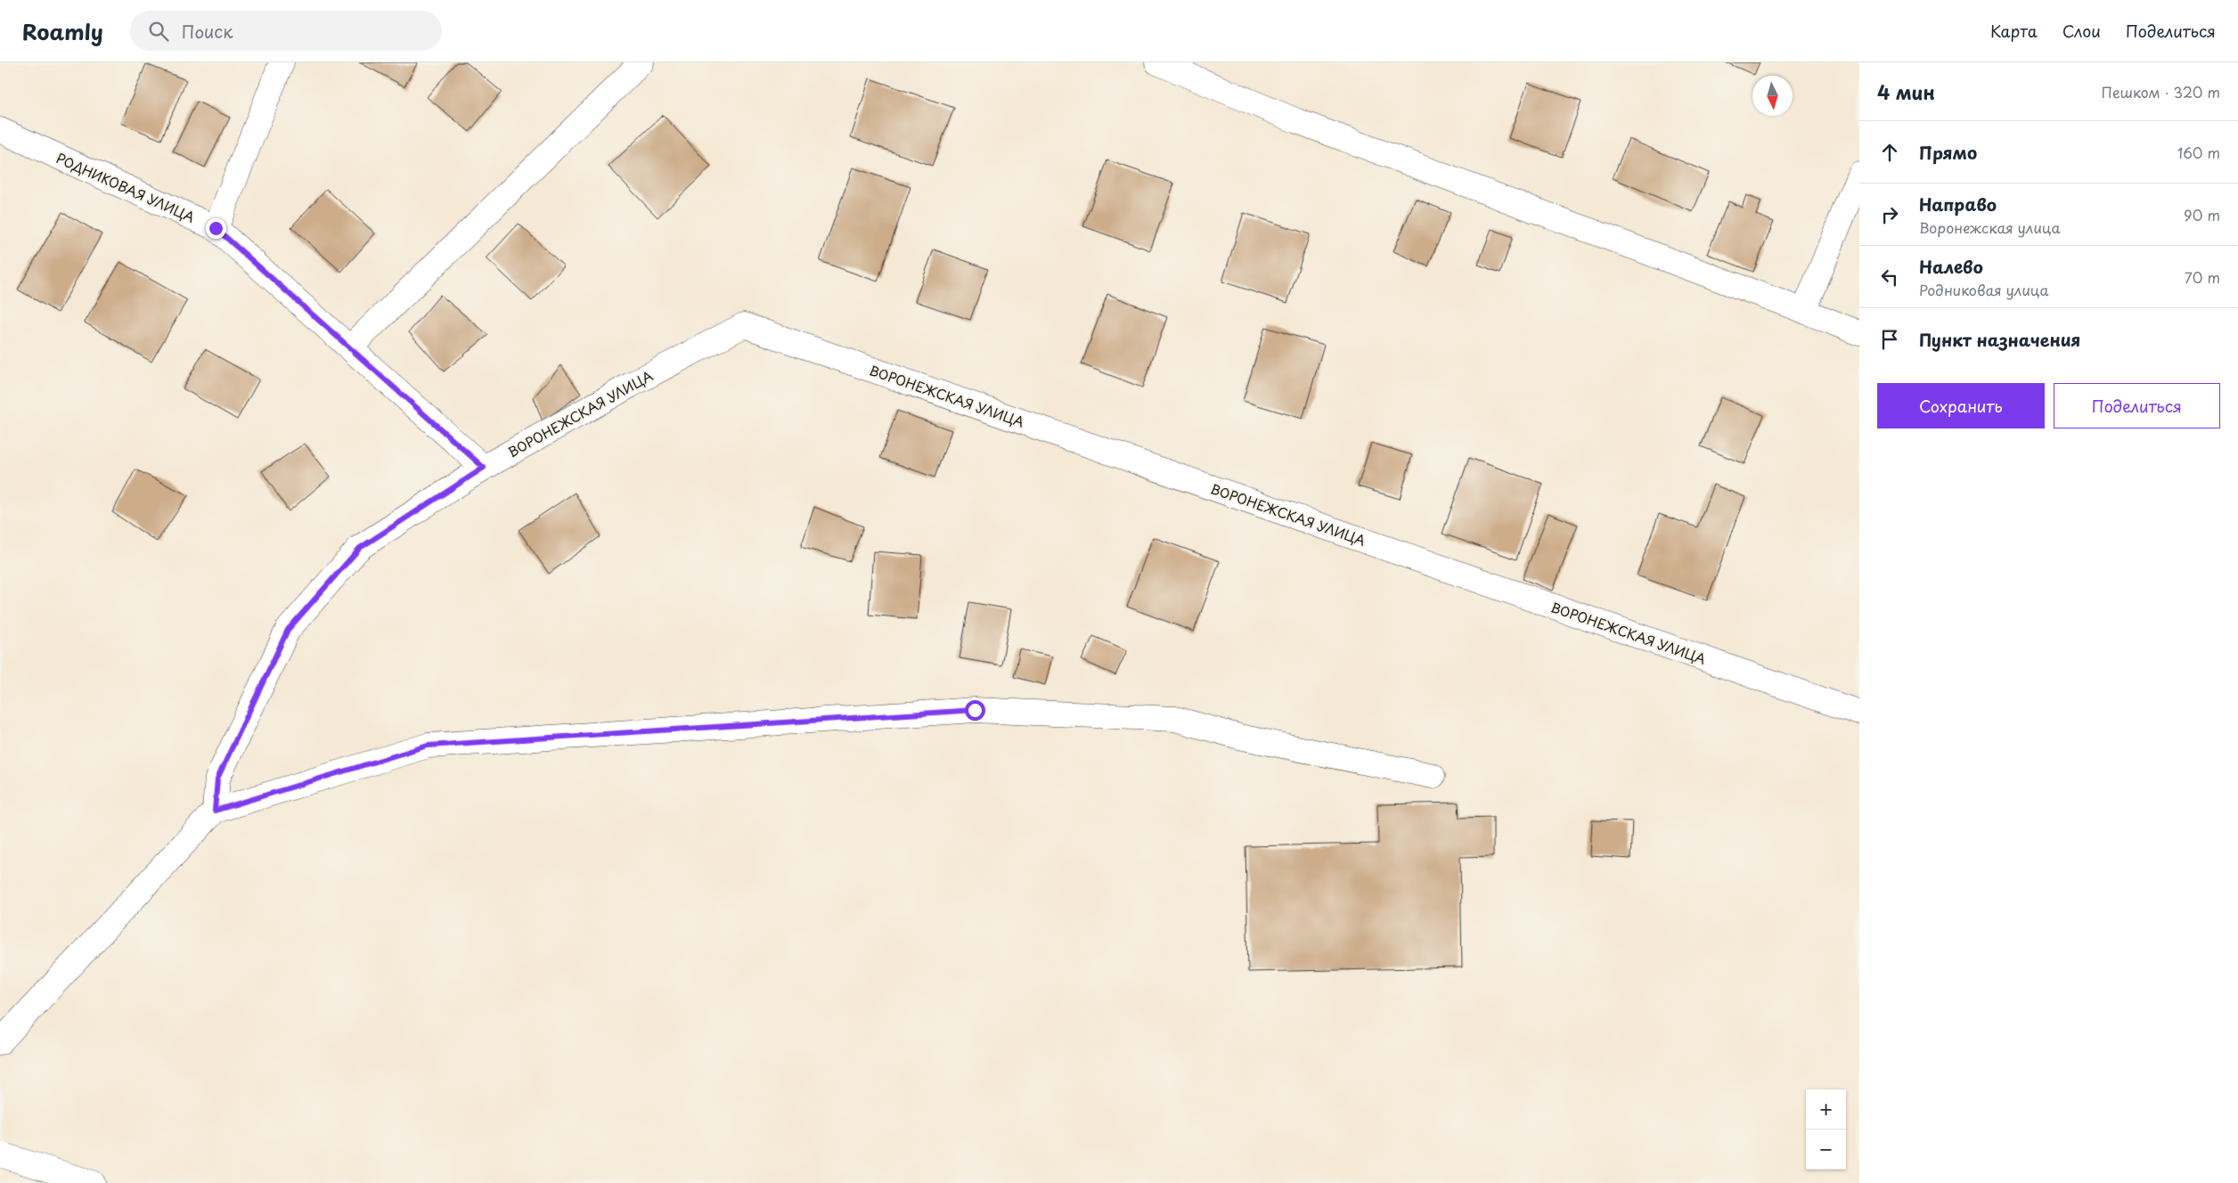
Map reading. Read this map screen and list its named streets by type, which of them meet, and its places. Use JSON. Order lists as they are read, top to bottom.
{
  "streets": {
    "street": ["РОДНИКОВАЯ УЛИЦА", "ВОРОНЕЖСКАЯ УЛИЦА"]
  },
  "crossings": [
    ["РОДНИКОВАЯ УЛИЦА", "ВОРОНЕЖСКАЯ УЛИЦА"]
  ],
  "north": "bottom",
  "page": {
    "header": "Roamly",
    "search": "Поиск",
    "nav": ["Карта", "Слои", "Поделиться"],
    "heading": ["4 мин", "Пешком · 320 m"],
    "list": [
      ["Прямо", "160 m"],
      ["Направо", "Воронежская улица", "90 m"],
      ["Налево", "Родниковая улица", "70 m"],
      "Пункт назначения"
    ],
    "buttons": ["Сохранить", "Поделиться"],
    "map_buttons": ["+", "−"]
  }
}
